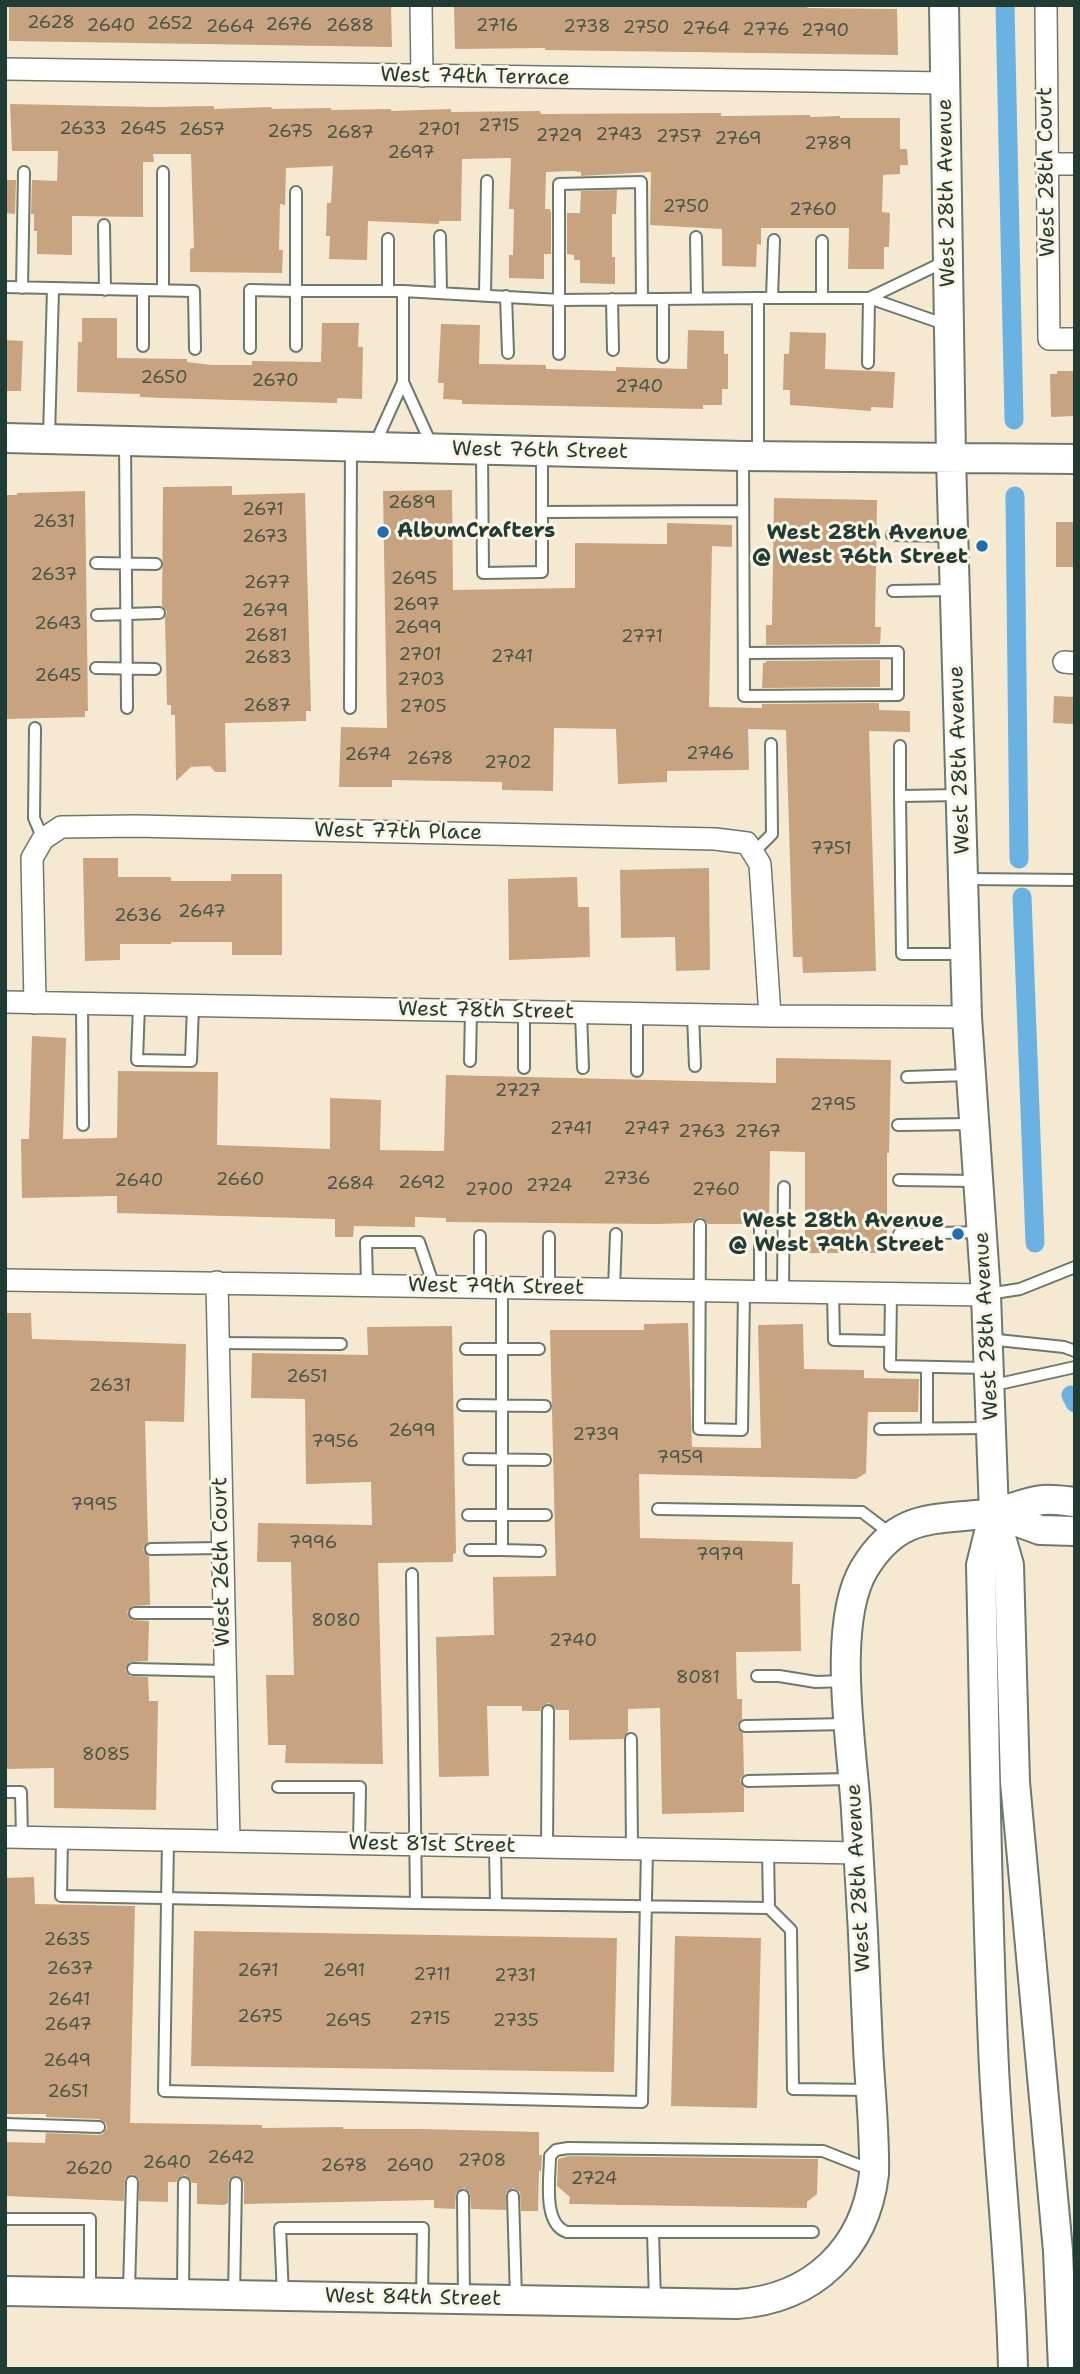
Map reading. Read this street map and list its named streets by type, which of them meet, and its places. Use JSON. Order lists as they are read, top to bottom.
{
  "streets": {
    "main road": ["West 28th Avenue", "West 76th Street", "West 84th Street"],
    "street": [
      "West 74th Terrace",
      "West 28th Court",
      "West 77th Place",
      "West 78th Street",
      "West 79th Street",
      "West 26th Court",
      "West 81st Street"
    ]
  },
  "crossings": [
    ["West 74th Terrace", "West 28th Avenue"],
    ["West 28th Avenue", "West 76th Street"],
    ["West 28th Avenue", "West 78th Street"],
    ["West 28th Avenue", "West 79th Street"],
    ["West 28th Avenue", "West 81st Street"],
    ["West 28th Avenue", "West 84th Street"],
    ["West 79th Street", "West 26th Court"],
    ["West 26th Court", "West 81st Street"]
  ],
  "places": ["AlbumCrafters", "West 28th Avenue @ West 76th Street", "West 28th Avenue @ West 79th Street"],
  "house_numbers": [
    "2628",
    "2652",
    "2676",
    "2640",
    "2688",
    "2716",
    "2664",
    "2738",
    "2750",
    "2764",
    "2776",
    "2790",
    "2715",
    "2633",
    "2645",
    "2657",
    "2701",
    "2675",
    "2687",
    "2743",
    "2729",
    "2757",
    "2769",
    "2789",
    "2697",
    "2750",
    "2760",
    "2650",
    "2670",
    "2740",
    "2689",
    "2671",
    "2631",
    "2673",
    "2637",
    "2695",
    "2677",
    "2697",
    "2679",
    "2643",
    "2699",
    "2681",
    "2771",
    "2701",
    "2741",
    "2683",
    "2645",
    "2703",
    "2687",
    "2705",
    "2746",
    "2674",
    "2678",
    "2702",
    "7751",
    "2647",
    "2636",
    "2727",
    "2795",
    "2741",
    "2747",
    "2763",
    "2767",
    "2736",
    "2660",
    "2640",
    "2692",
    "2684",
    "2724",
    "2700",
    "2760",
    "2651",
    "2631",
    "2699",
    "2739",
    "7956",
    "7959",
    "7995",
    "7996",
    "7979",
    "8080",
    "2740",
    "8081",
    "8085",
    "2635",
    "2637",
    "2671",
    "2691",
    "2711",
    "2731",
    "2641",
    "2675",
    "2715",
    "2695",
    "2735",
    "2647",
    "2649",
    "2651",
    "2642",
    "2708",
    "2640",
    "2678",
    "2690",
    "2620",
    "2724"
  ]
}
